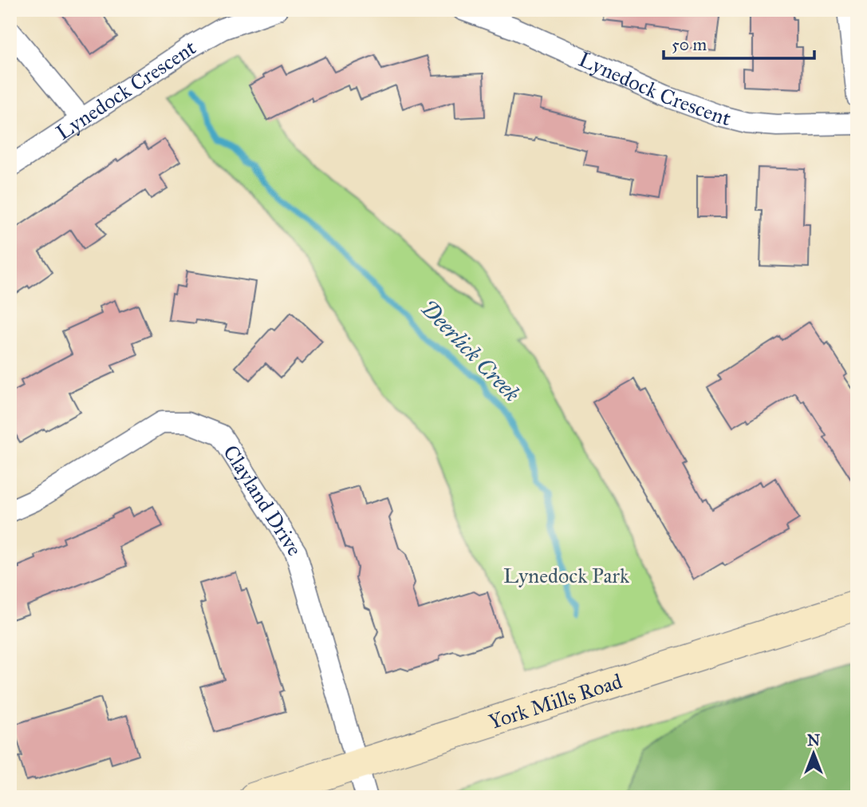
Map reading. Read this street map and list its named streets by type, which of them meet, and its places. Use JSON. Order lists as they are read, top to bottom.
{
  "streets": {
    "main road": ["York Mills Road"],
    "street": ["Lynedock Crescent", "Clayland Drive"]
  },
  "crossings": [
    ["Clayland Drive", "York Mills Road"]
  ],
  "water": ["Deerlick Creek"],
  "parks": ["Lynedock Park"],
  "scale_bar": "50 m",
  "north": "top"
}
